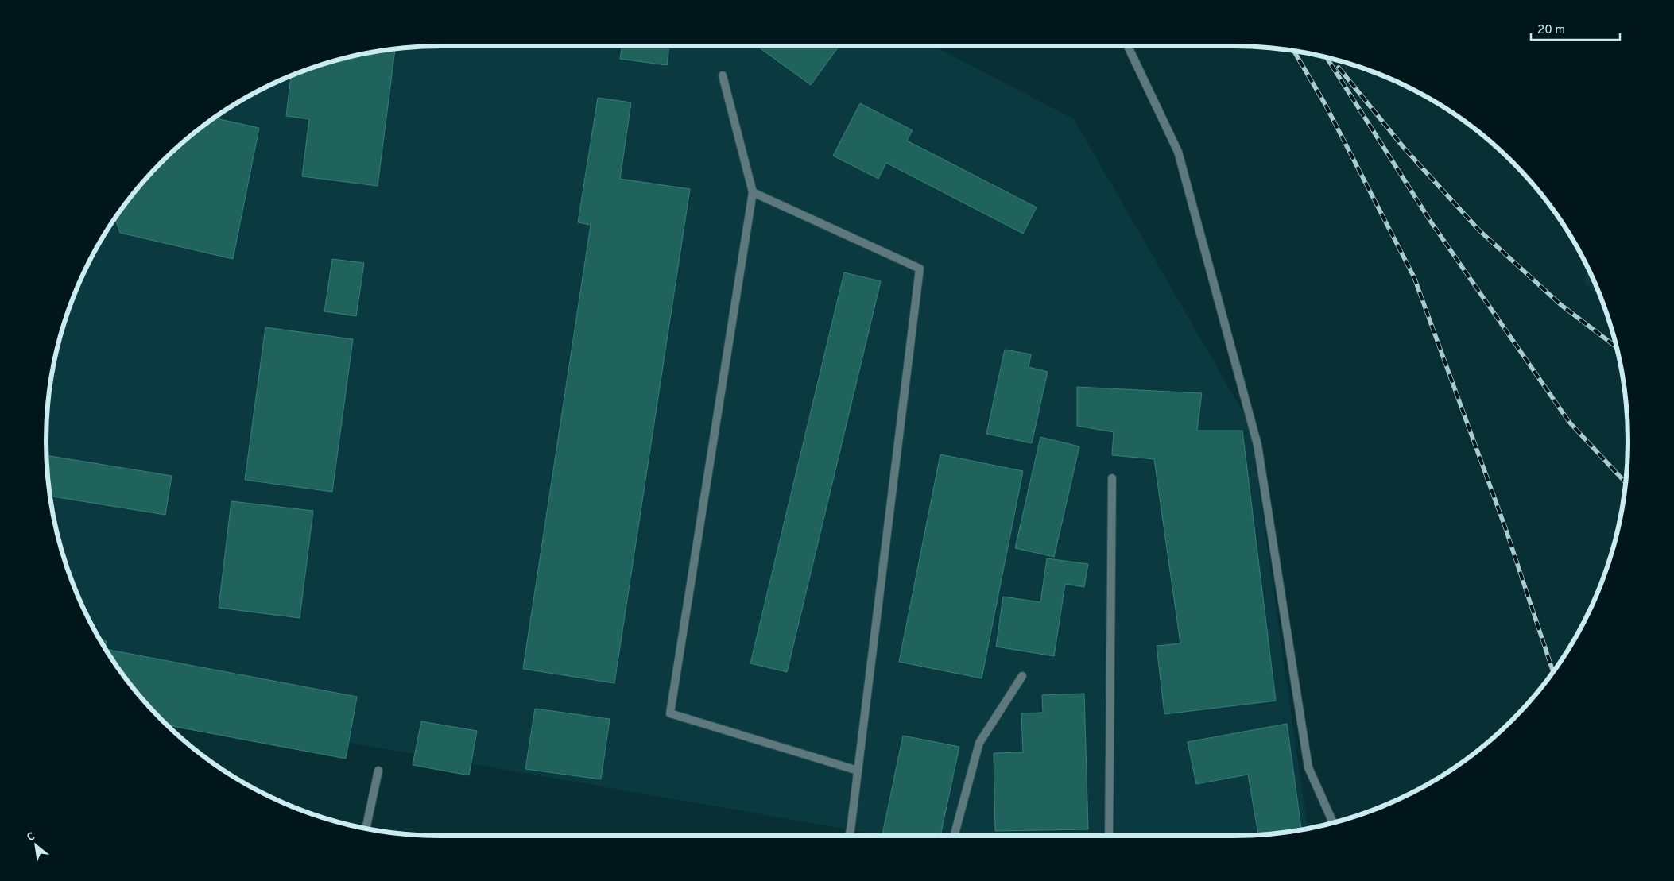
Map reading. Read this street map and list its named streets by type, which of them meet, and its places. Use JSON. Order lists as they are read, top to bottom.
{
  "scale_bar": "20 m",
  "north": "top left"
}
